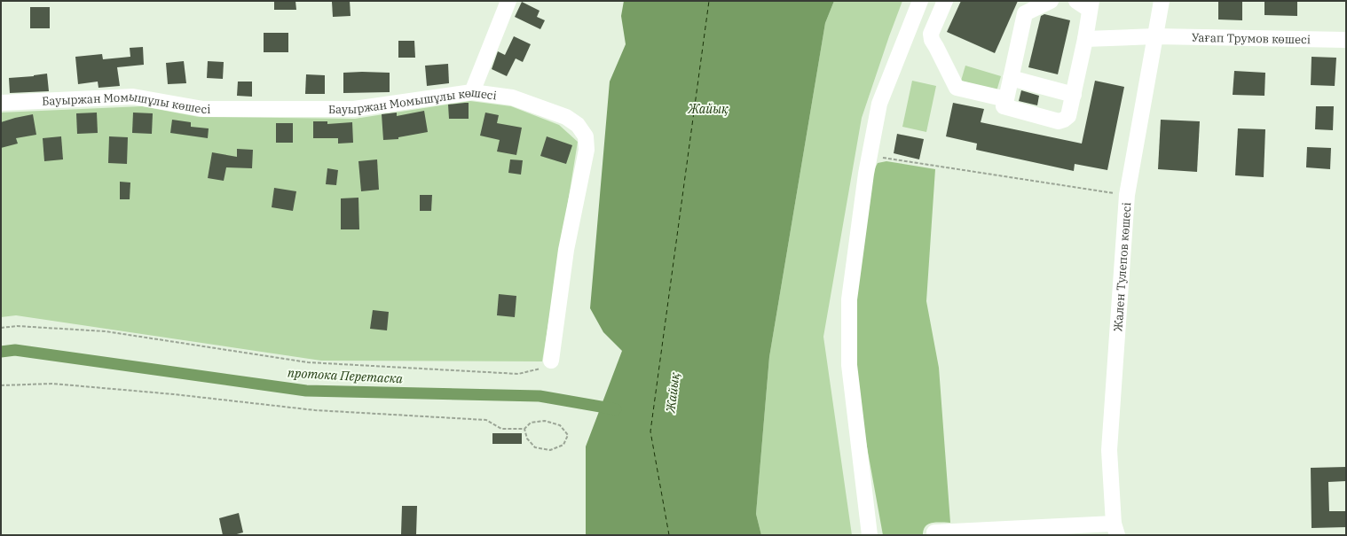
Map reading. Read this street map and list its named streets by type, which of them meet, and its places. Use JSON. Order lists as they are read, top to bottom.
{
  "streets": {
    "street": ["Уағап Трумов көшесі", "Бауыржан Момышұлы көшесі", "Жален Тулепов көшесі"]
  },
  "crossings": [
    ["Уағап Трумов көшесі", "Жален Тулепов көшесі"]
  ],
  "water": ["Жайық", "протока Перетаска"]
}
